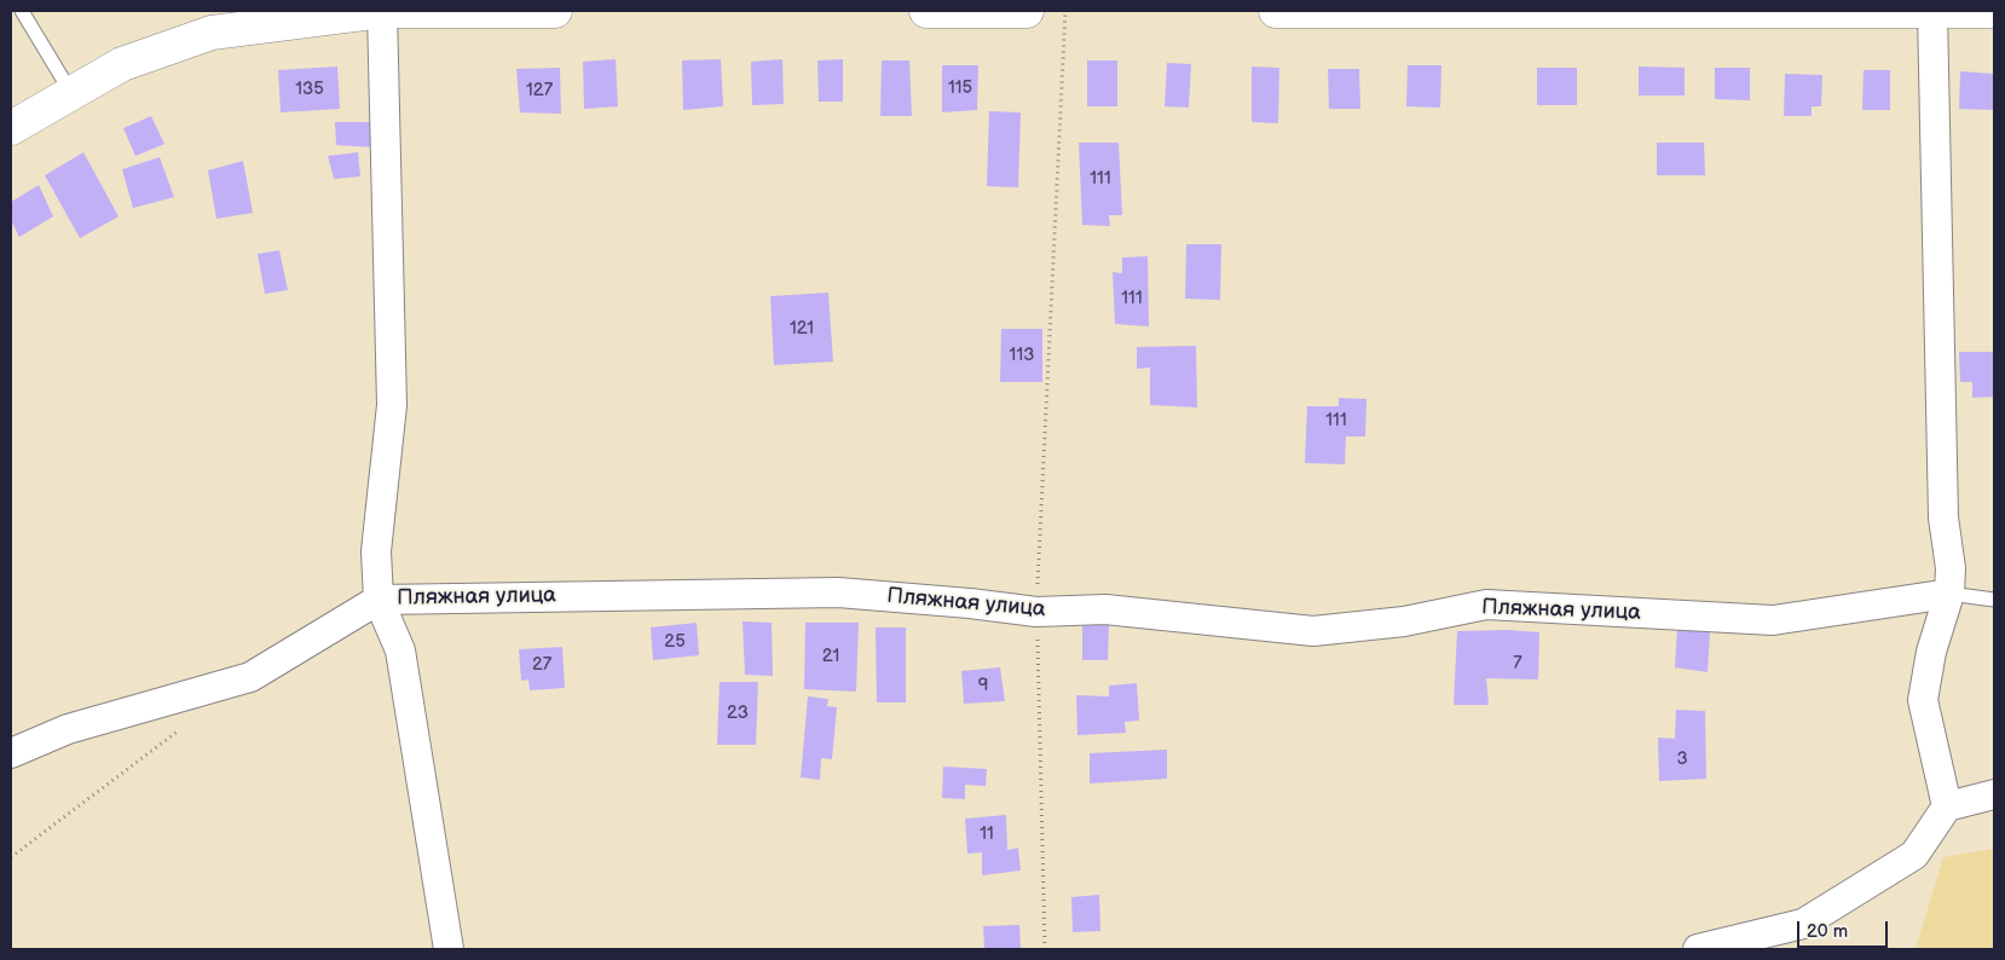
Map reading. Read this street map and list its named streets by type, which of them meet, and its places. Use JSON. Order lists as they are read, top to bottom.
{
  "streets": {
    "street": ["Пляжная улица"]
  },
  "house_numbers": [
    "115",
    "135",
    "127",
    "111",
    "111",
    "121",
    "113",
    "111",
    "25",
    "21",
    "7",
    "27",
    "9",
    "23",
    "3",
    "11"
  ],
  "scale_bar": "20 m"
}
